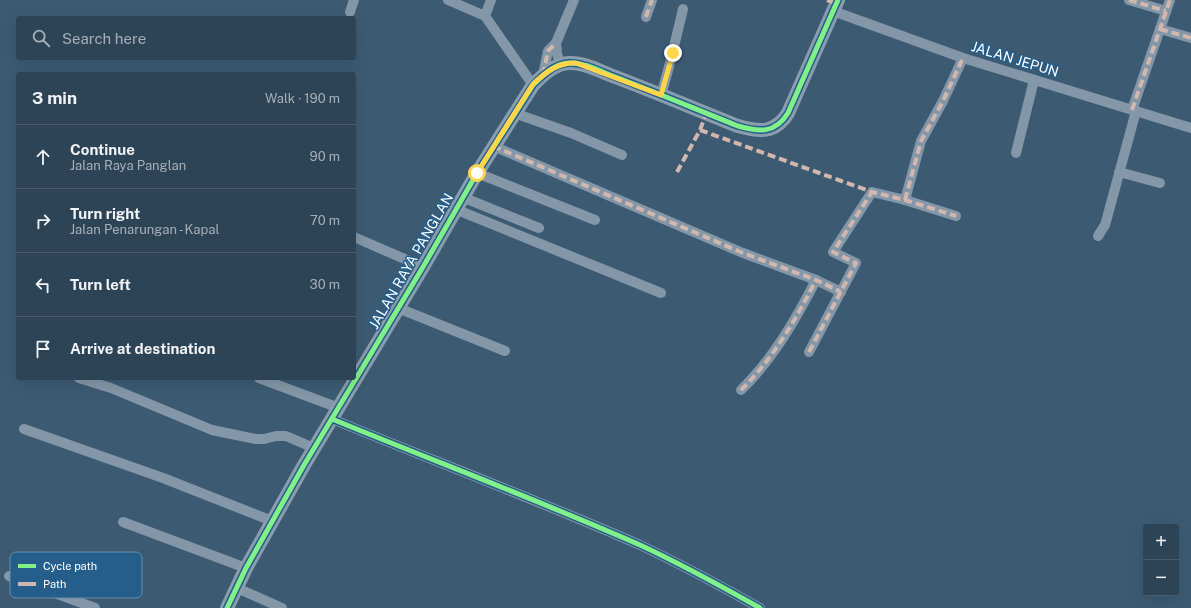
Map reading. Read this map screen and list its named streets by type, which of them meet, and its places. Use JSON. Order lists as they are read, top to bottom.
{
  "streets": {
    "street": ["JALAN JEPUN", "JALAN RAYA PANGLAN"]
  },
  "legend": ["Cycle path", "Path"],
  "page": {
    "search": "Search here",
    "heading": ["3 min", "Walk · 190 m"],
    "list": [
      ["Continue", "Jalan Raya Panglan", "90 m"],
      ["Turn right", "Jalan Penarungan - Kapal", "70 m"],
      ["Turn left", "30 m"],
      "Arrive at destination"
    ],
    "map_buttons": ["+", "−"]
  }
}
